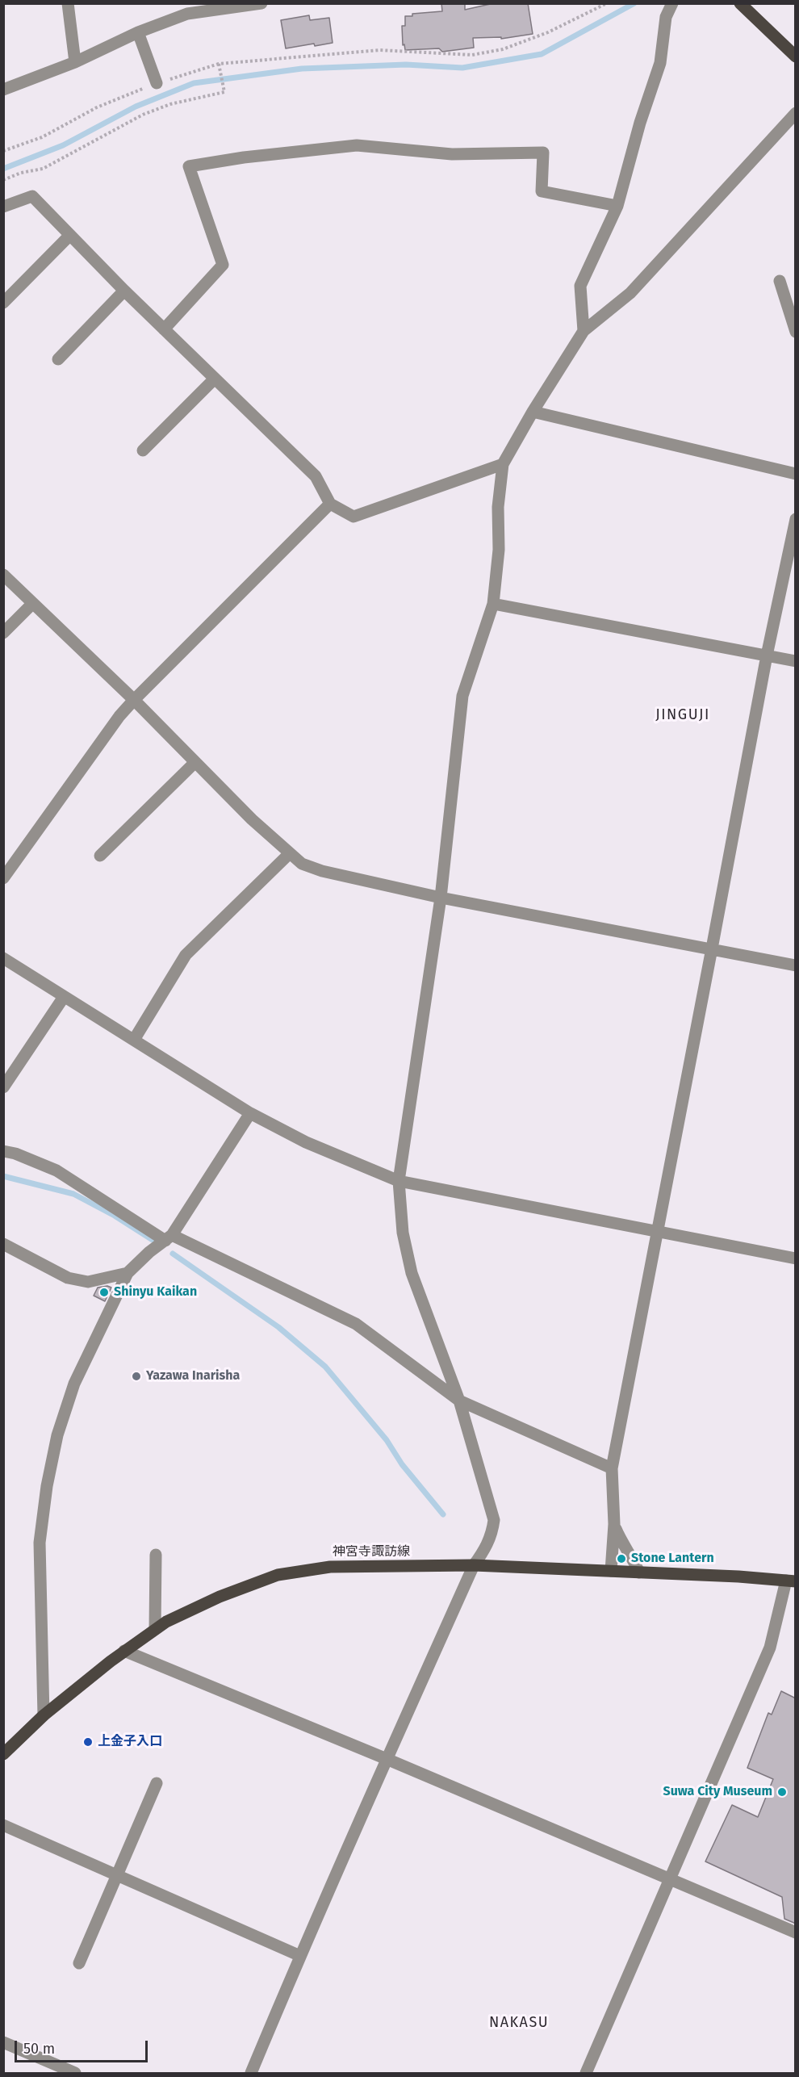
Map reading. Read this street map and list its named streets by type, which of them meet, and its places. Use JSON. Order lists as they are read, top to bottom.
{
  "streets": {
    "main road": ["神宮寺諏訪線"]
  },
  "districts": ["JINGUJI", "NAKASU"],
  "places": [
    "Shinyu Kaikan",
    "Yazawa Inarisha",
    "Stone Lantern",
    "上金子入口",
    "Suwa City Museum"
  ],
  "scale_bar": "50 m"
}
